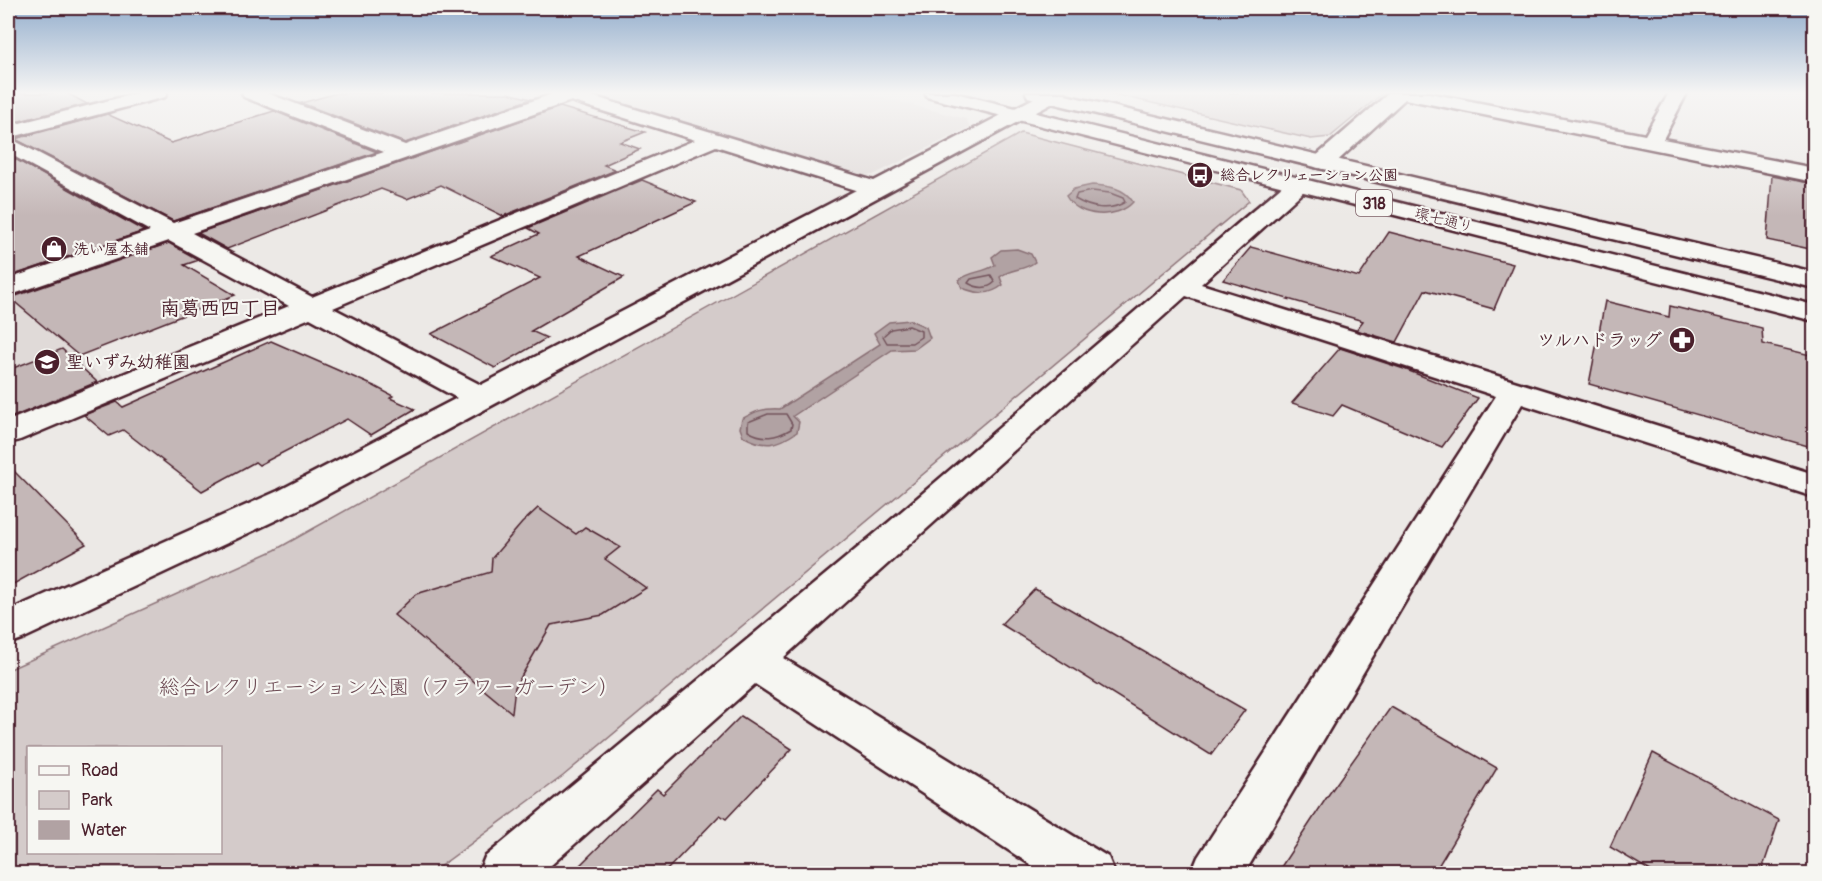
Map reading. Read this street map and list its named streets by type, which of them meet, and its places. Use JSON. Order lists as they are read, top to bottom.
{
  "streets": {
    "street": ["318", "環七通り"]
  },
  "districts": ["南葛西四丁目"],
  "parks": ["総合レクリエーション公園（フラワーガーデン）"],
  "places": {
    "bus stop": ["総合レクリェーション公園"],
    "shop": ["洗い屋本舗"],
    "pharmacy": ["ツルハドラッグ"],
    "school or university": ["聖いずみ幼稚園"]
  },
  "legend": ["Road", "Park", "Water"]
}
